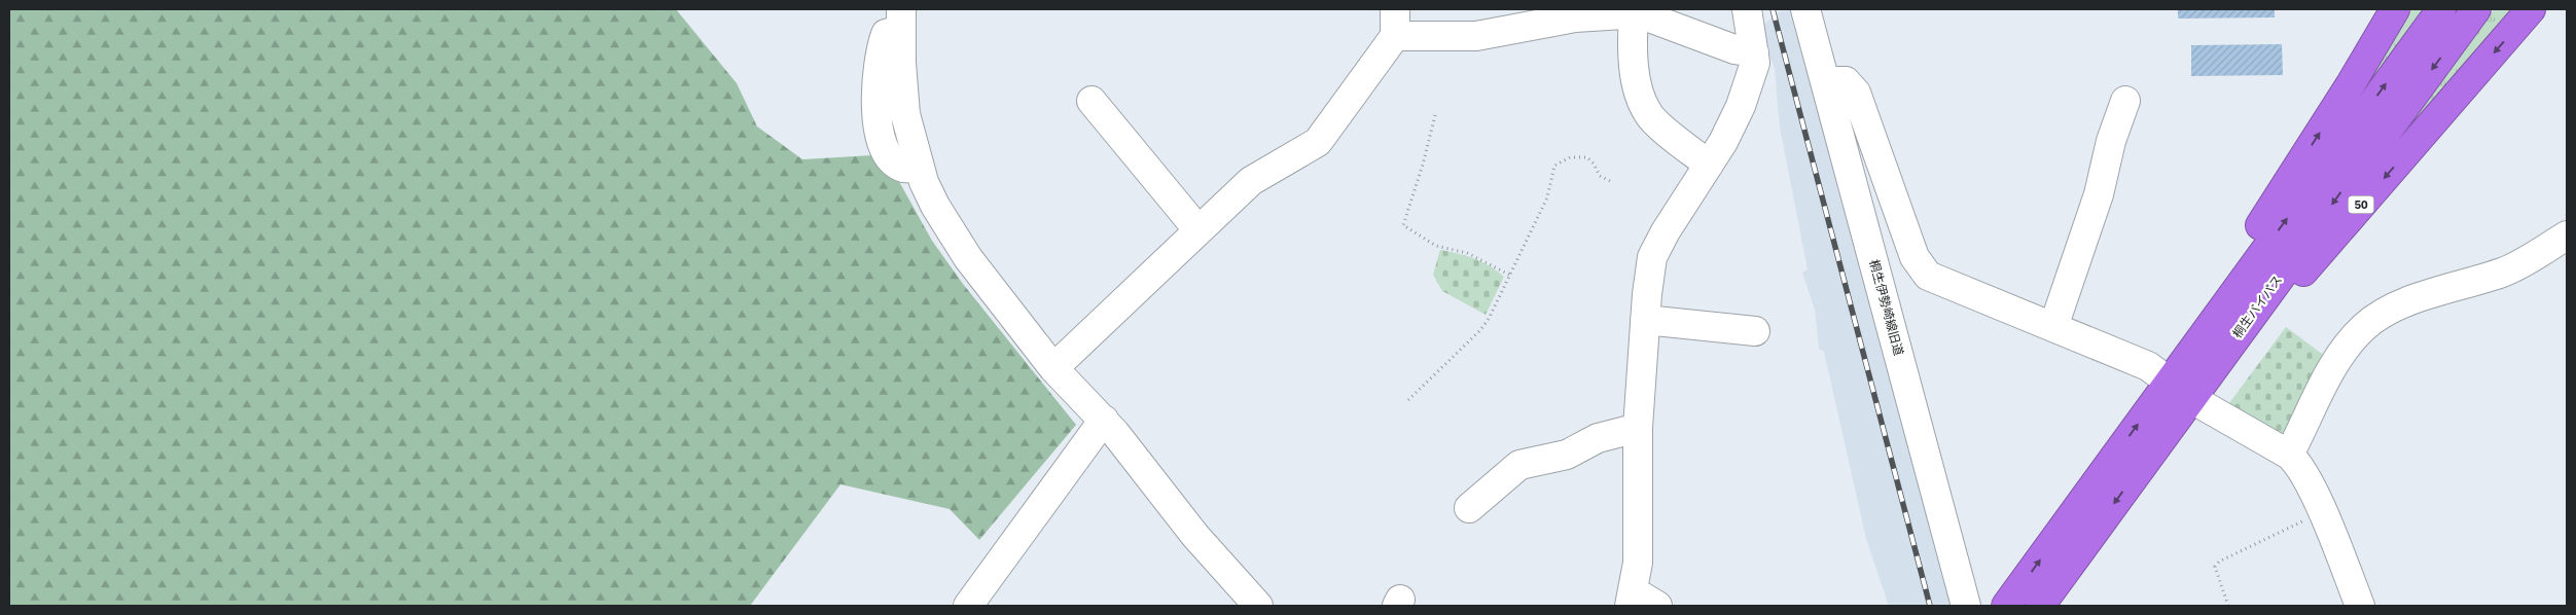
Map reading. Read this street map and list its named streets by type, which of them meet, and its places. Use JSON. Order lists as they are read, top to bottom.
{
  "streets": {
    "highway": ["50", "桐生バイパス"],
    "street": ["桐生伊勢崎線旧道"]
  },
  "crossings": [
    ["50", "桐生バイパス"]
  ]
}
